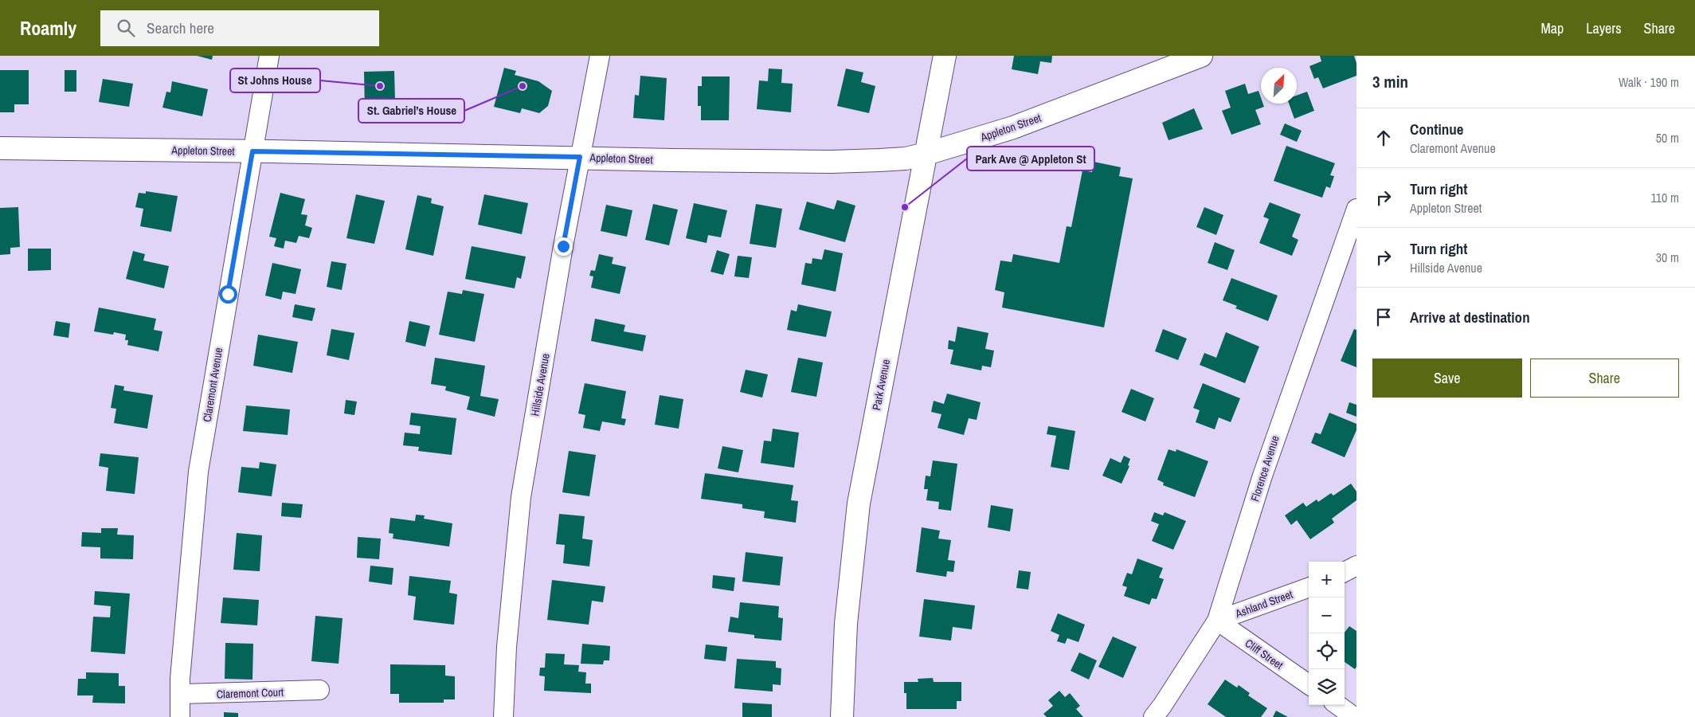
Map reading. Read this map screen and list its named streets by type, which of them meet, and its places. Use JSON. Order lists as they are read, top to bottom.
{
  "streets": {
    "street": [
      "Appleton Street",
      "Claremont Avenue",
      "Hillside Avenue",
      "Park Avenue",
      "Florence Avenue",
      "Ashland Street",
      "Cliff Street",
      "Claremont Court"
    ]
  },
  "crossings": [
    ["Appleton Street", "Claremont Avenue"],
    ["Appleton Street", "Hillside Avenue"],
    ["Appleton Street", "Park Avenue"],
    ["Claremont Avenue", "Claremont Court"],
    ["Florence Avenue", "Ashland Street"],
    ["Florence Avenue", "Cliff Street"],
    ["Ashland Street", "Cliff Street"]
  ],
  "places": ["St Johns House", "St. Gabriel’s House", "Park Ave @ Appleton St"],
  "north": "top right",
  "page": {
    "header": "Roamly",
    "search": "Search here",
    "nav": ["Map", "Layers", "Share"],
    "heading": ["3 min", "Walk · 190 m"],
    "list": [
      ["Continue", "Claremont Avenue", "50 m"],
      ["Turn right", "Appleton Street", "110 m"],
      ["Turn right", "Hillside Avenue", "30 m"],
      "Arrive at destination"
    ],
    "buttons": ["Save", "Share"],
    "map_buttons": ["+", "−"]
  }
}
